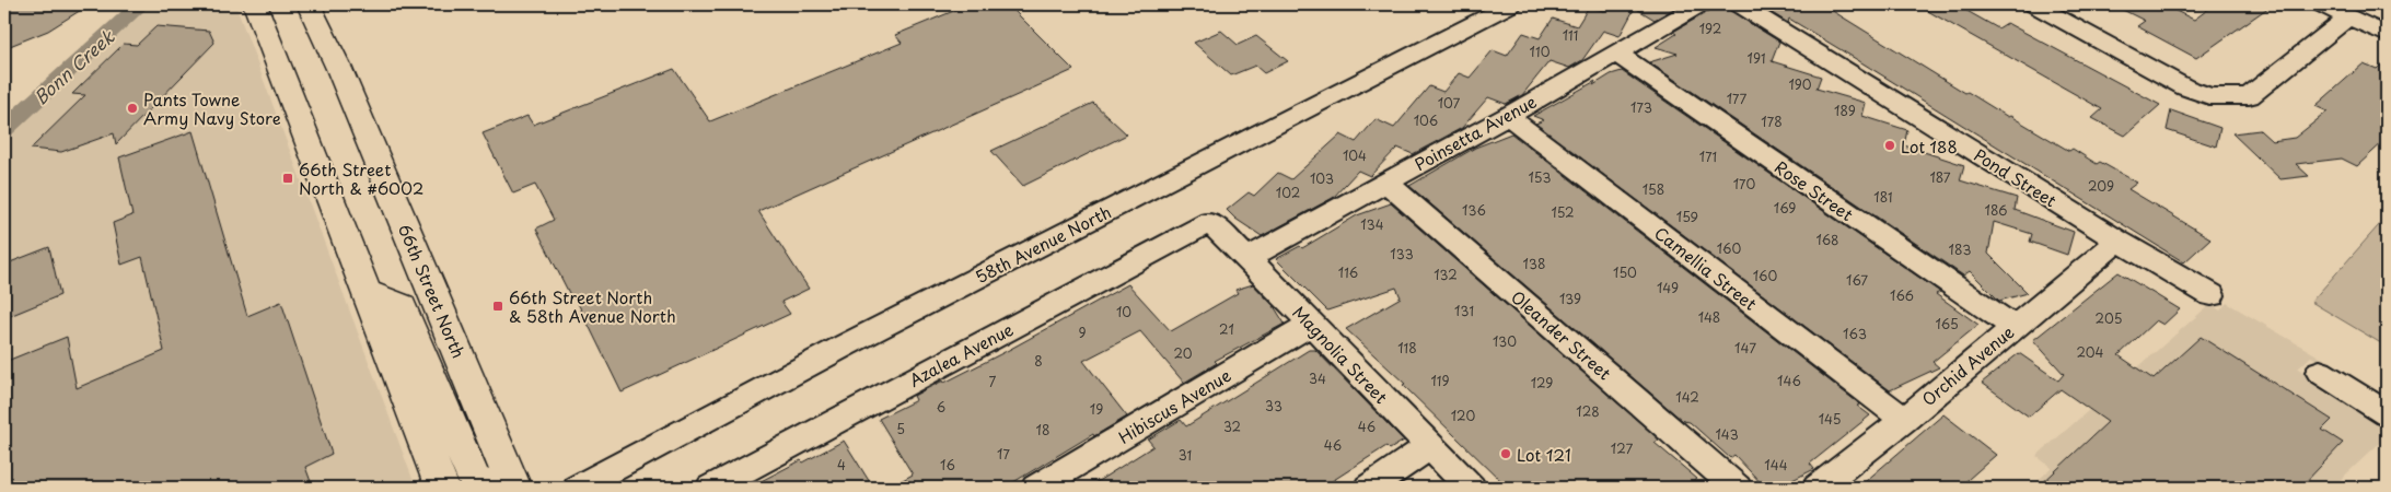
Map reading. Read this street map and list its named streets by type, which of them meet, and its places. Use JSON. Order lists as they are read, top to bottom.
{
  "streets": {
    "main road": ["66th Street North"],
    "street": [
      "Poinsetta Avenue",
      "Pond Street",
      "Rose Street",
      "58th Avenue North",
      "Camellia Street",
      "Oleander Street",
      "Azalea Avenue",
      "Magnolia Street",
      "Orchid Avenue",
      "Hibiscus Avenue"
    ]
  },
  "crossings": [
    ["Poinsetta Avenue", "Rose Street"],
    ["Poinsetta Avenue", "Camellia Street"],
    ["Poinsetta Avenue", "Oleander Street"],
    ["Poinsetta Avenue", "Magnolia Street"],
    ["Pond Street", "Orchid Avenue"],
    ["Rose Street", "Orchid Avenue"],
    ["Camellia Street", "Orchid Avenue"],
    ["Azalea Avenue", "Magnolia Street"],
    ["Magnolia Street", "Hibiscus Avenue"]
  ],
  "water": ["Bonn Creek"],
  "places": {
    "other": ["Pants Towne Army Navy Store", "Lot 188", "Lot 121"],
    "transit": ["66th Street North & #6002", "66th Street North & 58th Avenue North"]
  },
  "house_numbers": [
    "192",
    "111",
    "110",
    "191",
    "190",
    "177",
    "107",
    "173",
    "189",
    "106",
    "178",
    "104",
    "171",
    "153",
    "187",
    "103",
    "170",
    "209",
    "158",
    "102",
    "181",
    "169",
    "136",
    "186",
    "152",
    "159",
    "134",
    "168",
    "160",
    "183",
    "133",
    "138",
    "116",
    "150",
    "132",
    "160",
    "167",
    "149",
    "166",
    "139",
    "131",
    "10",
    "148",
    "205",
    "165",
    "21",
    "9",
    "163",
    "130",
    "118",
    "147",
    "204",
    "20",
    "8",
    "34",
    "119",
    "146",
    "7",
    "129",
    "142",
    "33",
    "6",
    "19",
    "128",
    "120",
    "145",
    "32",
    "46",
    "5",
    "18",
    "143",
    "46",
    "127",
    "17",
    "31",
    "4",
    "16",
    "144"
  ]
}
